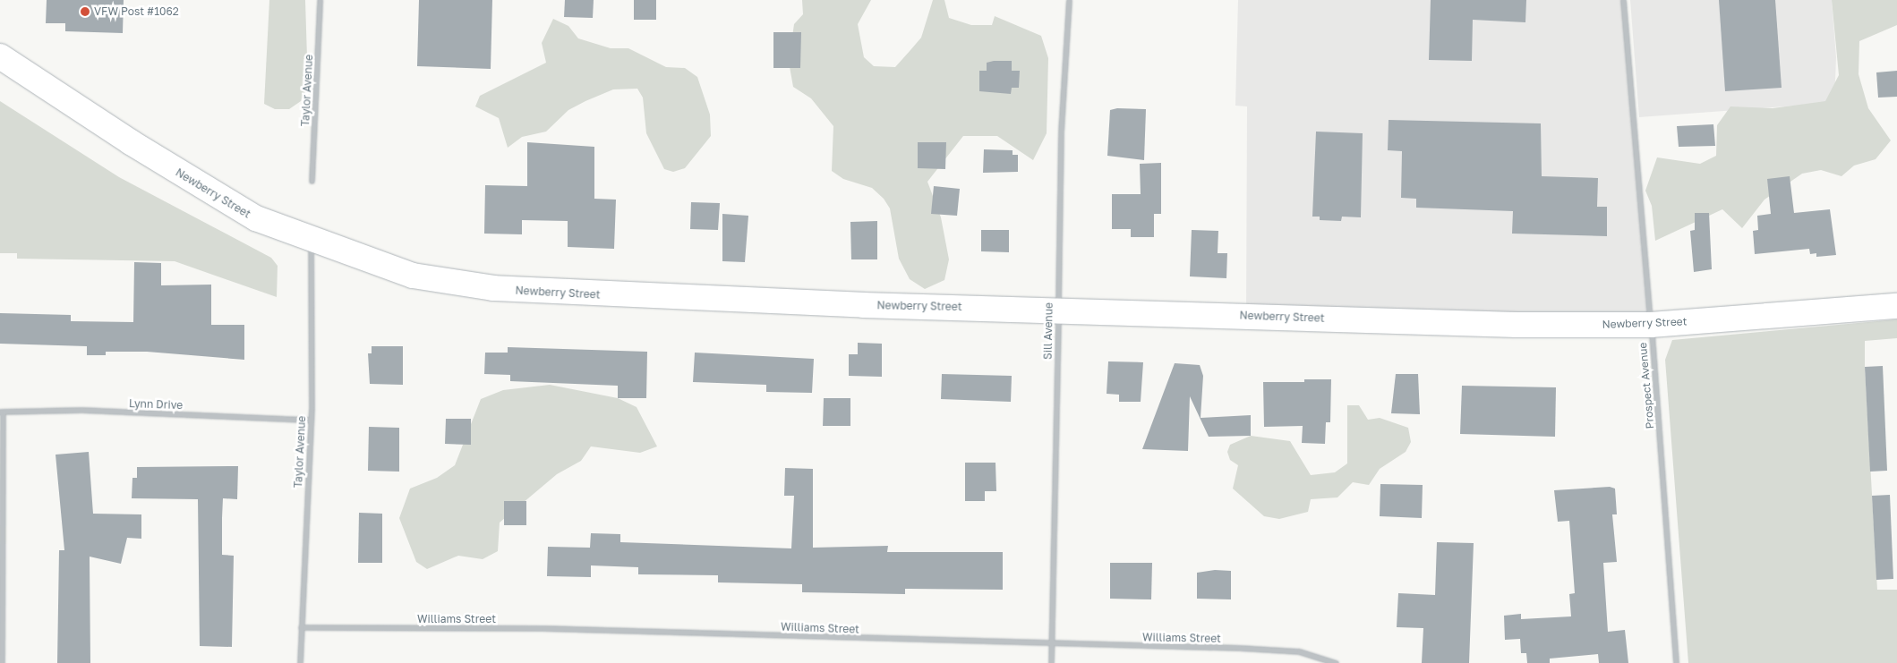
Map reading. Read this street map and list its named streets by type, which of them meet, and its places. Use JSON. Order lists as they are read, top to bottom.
{
  "streets": {
    "street": [
      "Taylor Avenue",
      "Newberry Street",
      "Sill Avenue",
      "Prospect Avenue",
      "Lynn Drive",
      "Williams Street"
    ]
  },
  "crossings": [
    ["Taylor Avenue", "Newberry Street"],
    ["Taylor Avenue", "Lynn Drive"],
    ["Taylor Avenue", "Williams Street"],
    ["Newberry Street", "Sill Avenue"],
    ["Newberry Street", "Prospect Avenue"],
    ["Sill Avenue", "Williams Street"]
  ],
  "places": ["VFW Post #1062"]
}
